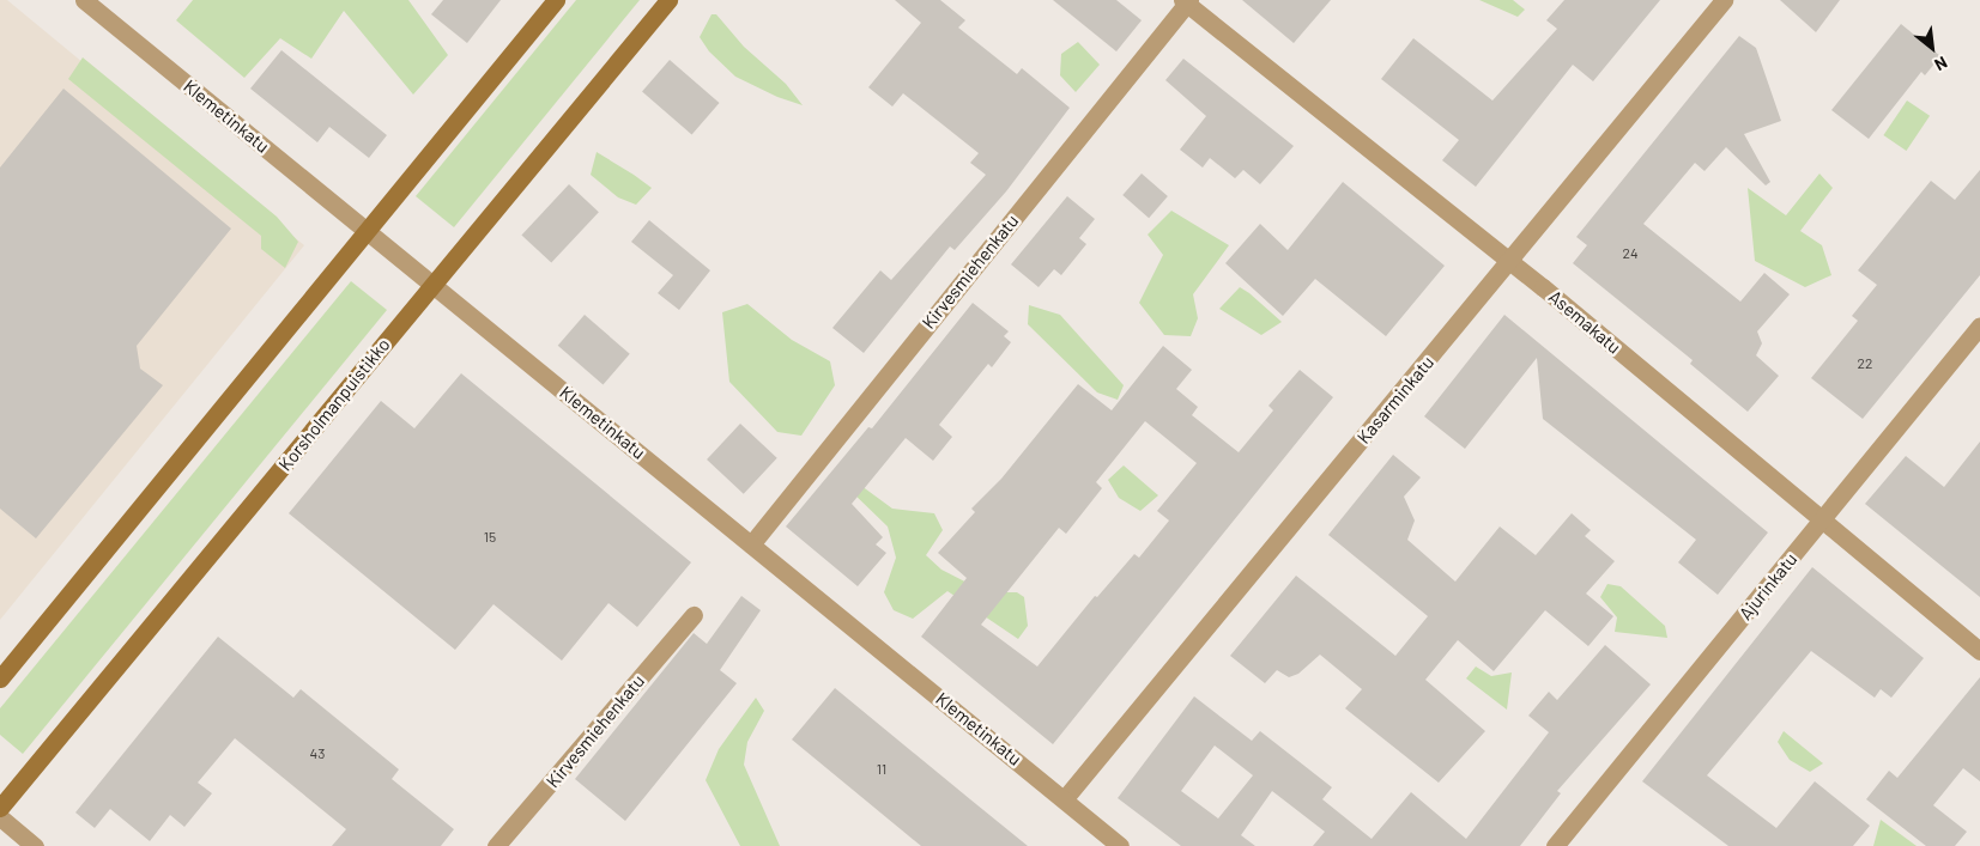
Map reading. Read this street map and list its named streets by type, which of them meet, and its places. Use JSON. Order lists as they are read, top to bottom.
{
  "streets": {
    "main road": ["Korsholmanpuistikko"],
    "street": [
      "Klemetinkatu",
      "Kirvesmiehenkatu",
      "Asemakatu",
      "Kasarminkatu",
      "Ajurinkatu"
    ]
  },
  "crossings": [
    ["Klemetinkatu", "Kirvesmiehenkatu"],
    ["Klemetinkatu", "Kasarminkatu"],
    ["Klemetinkatu", "Korsholmanpuistikko"],
    ["Kirvesmiehenkatu", "Asemakatu"],
    ["Asemakatu", "Kasarminkatu"],
    ["Asemakatu", "Ajurinkatu"]
  ],
  "house_numbers": [
    "24",
    "22",
    "15",
    "43",
    "11"
  ],
  "north": "bottom right"
}
